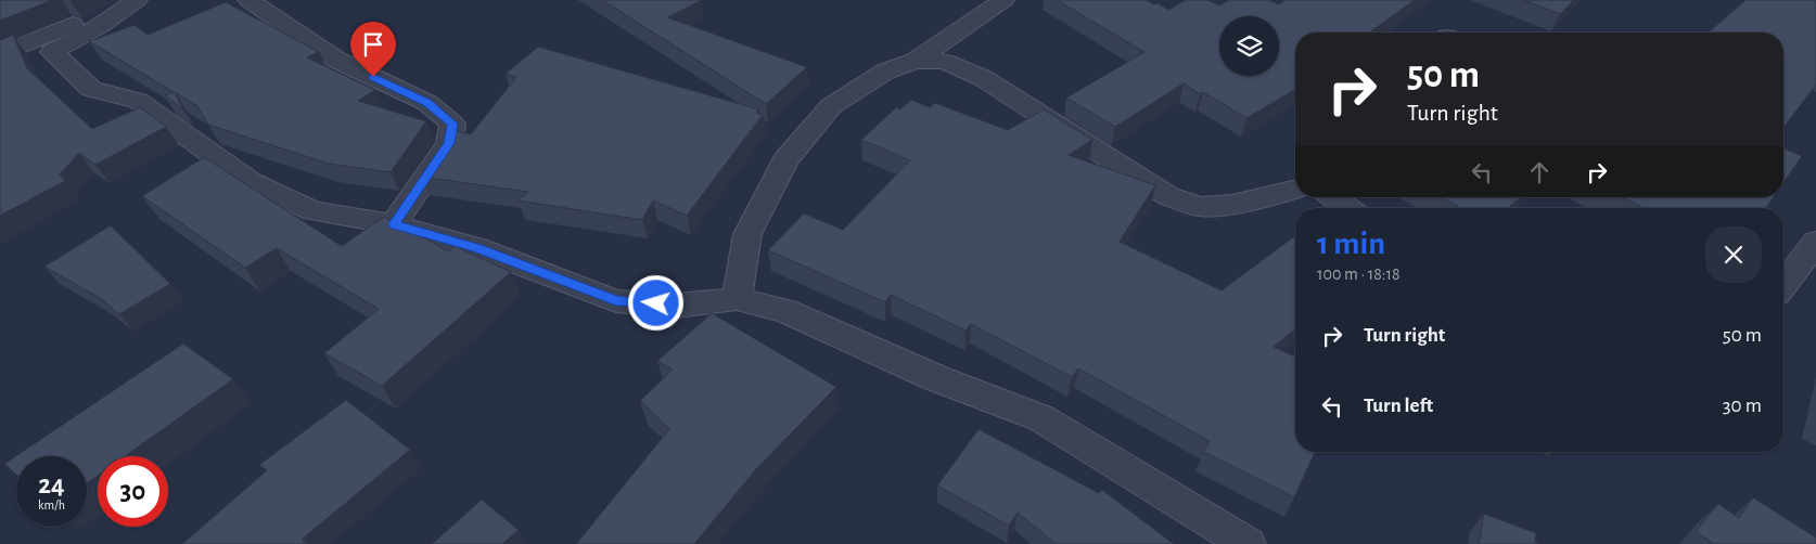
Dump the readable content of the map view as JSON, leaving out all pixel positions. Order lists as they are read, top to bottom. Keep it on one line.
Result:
{"page":{"turn":["50 m","Turn right"],"heading":["1 min","100 m · 18:18"],"list":[{"name":"Turn right","value":"50 m"},{"name":"Turn left","value":"30 m"}],"speed":"24 km/h","limit":"30"}}
